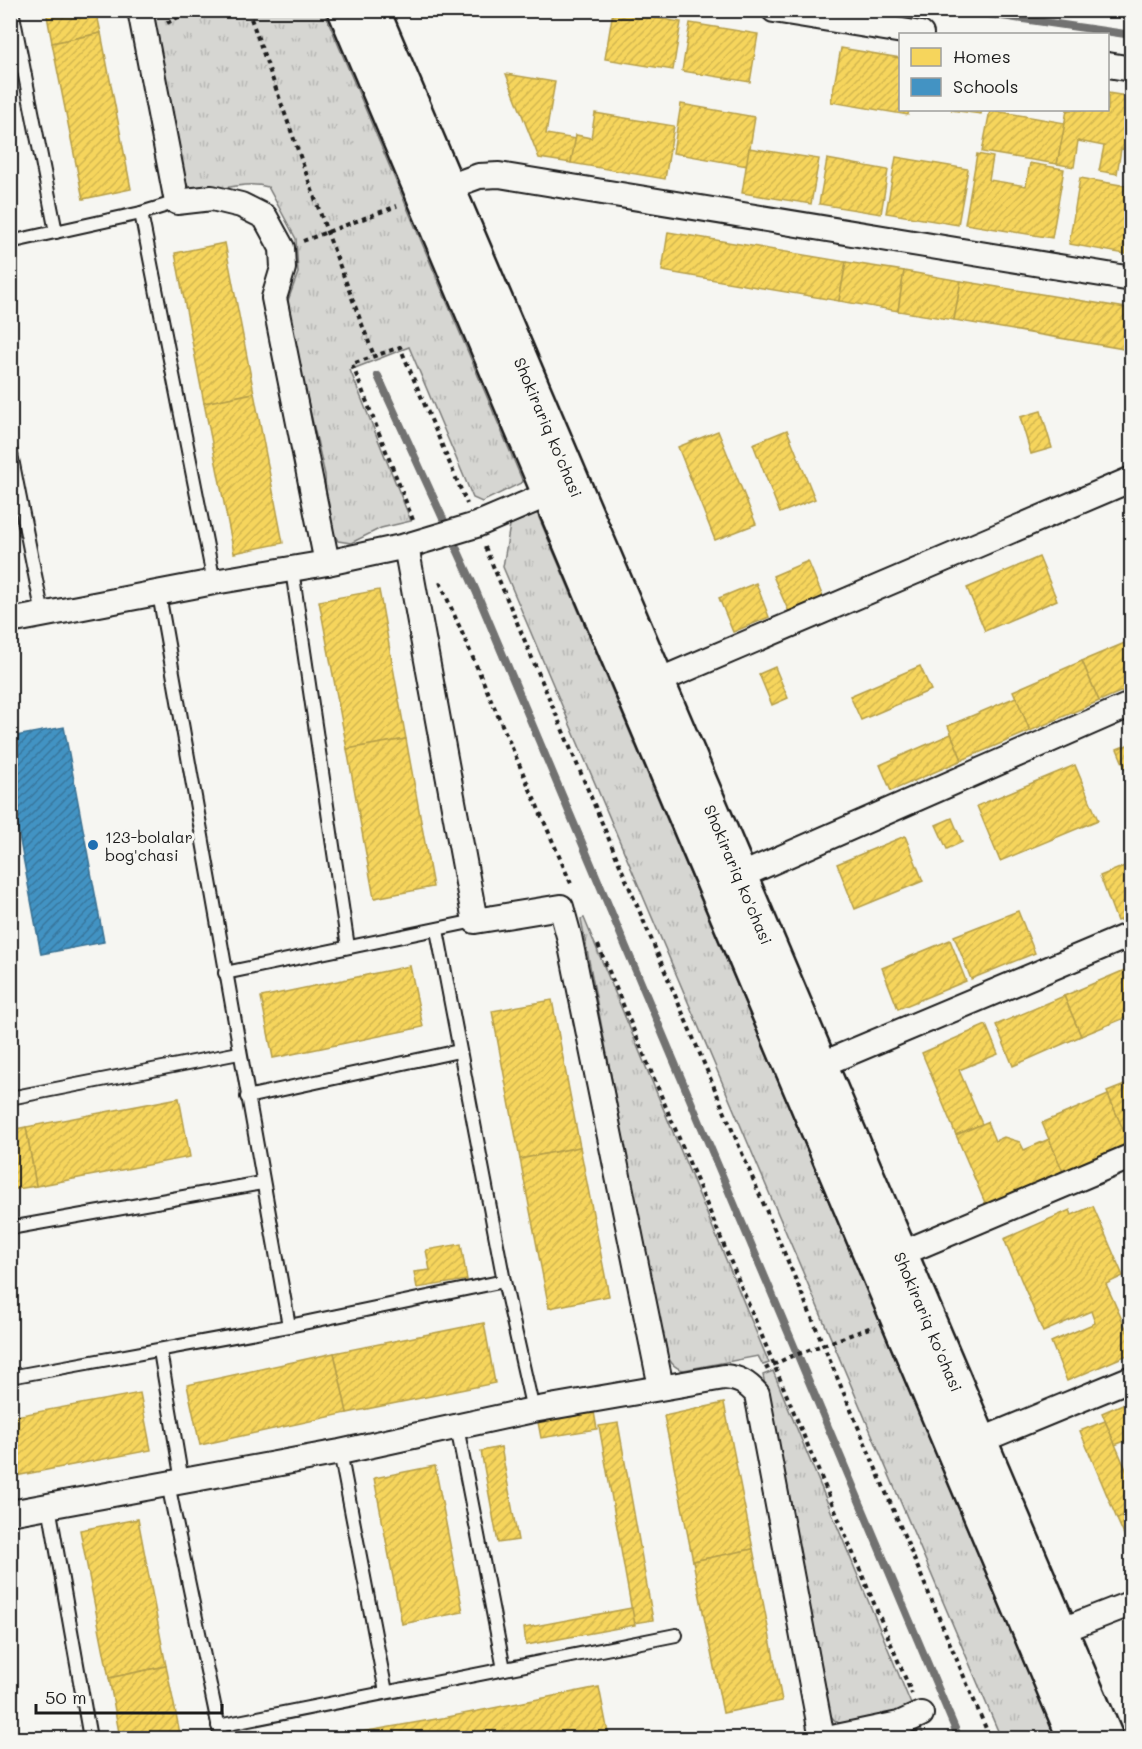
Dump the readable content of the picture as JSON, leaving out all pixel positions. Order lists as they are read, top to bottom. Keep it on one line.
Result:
{"streets":{"main road":["Shokirariq ko'chasi"]},"places":["123-bolalar bog'chasi"],"legend":["Homes","Schools"],"scale_bar":"50 m"}
